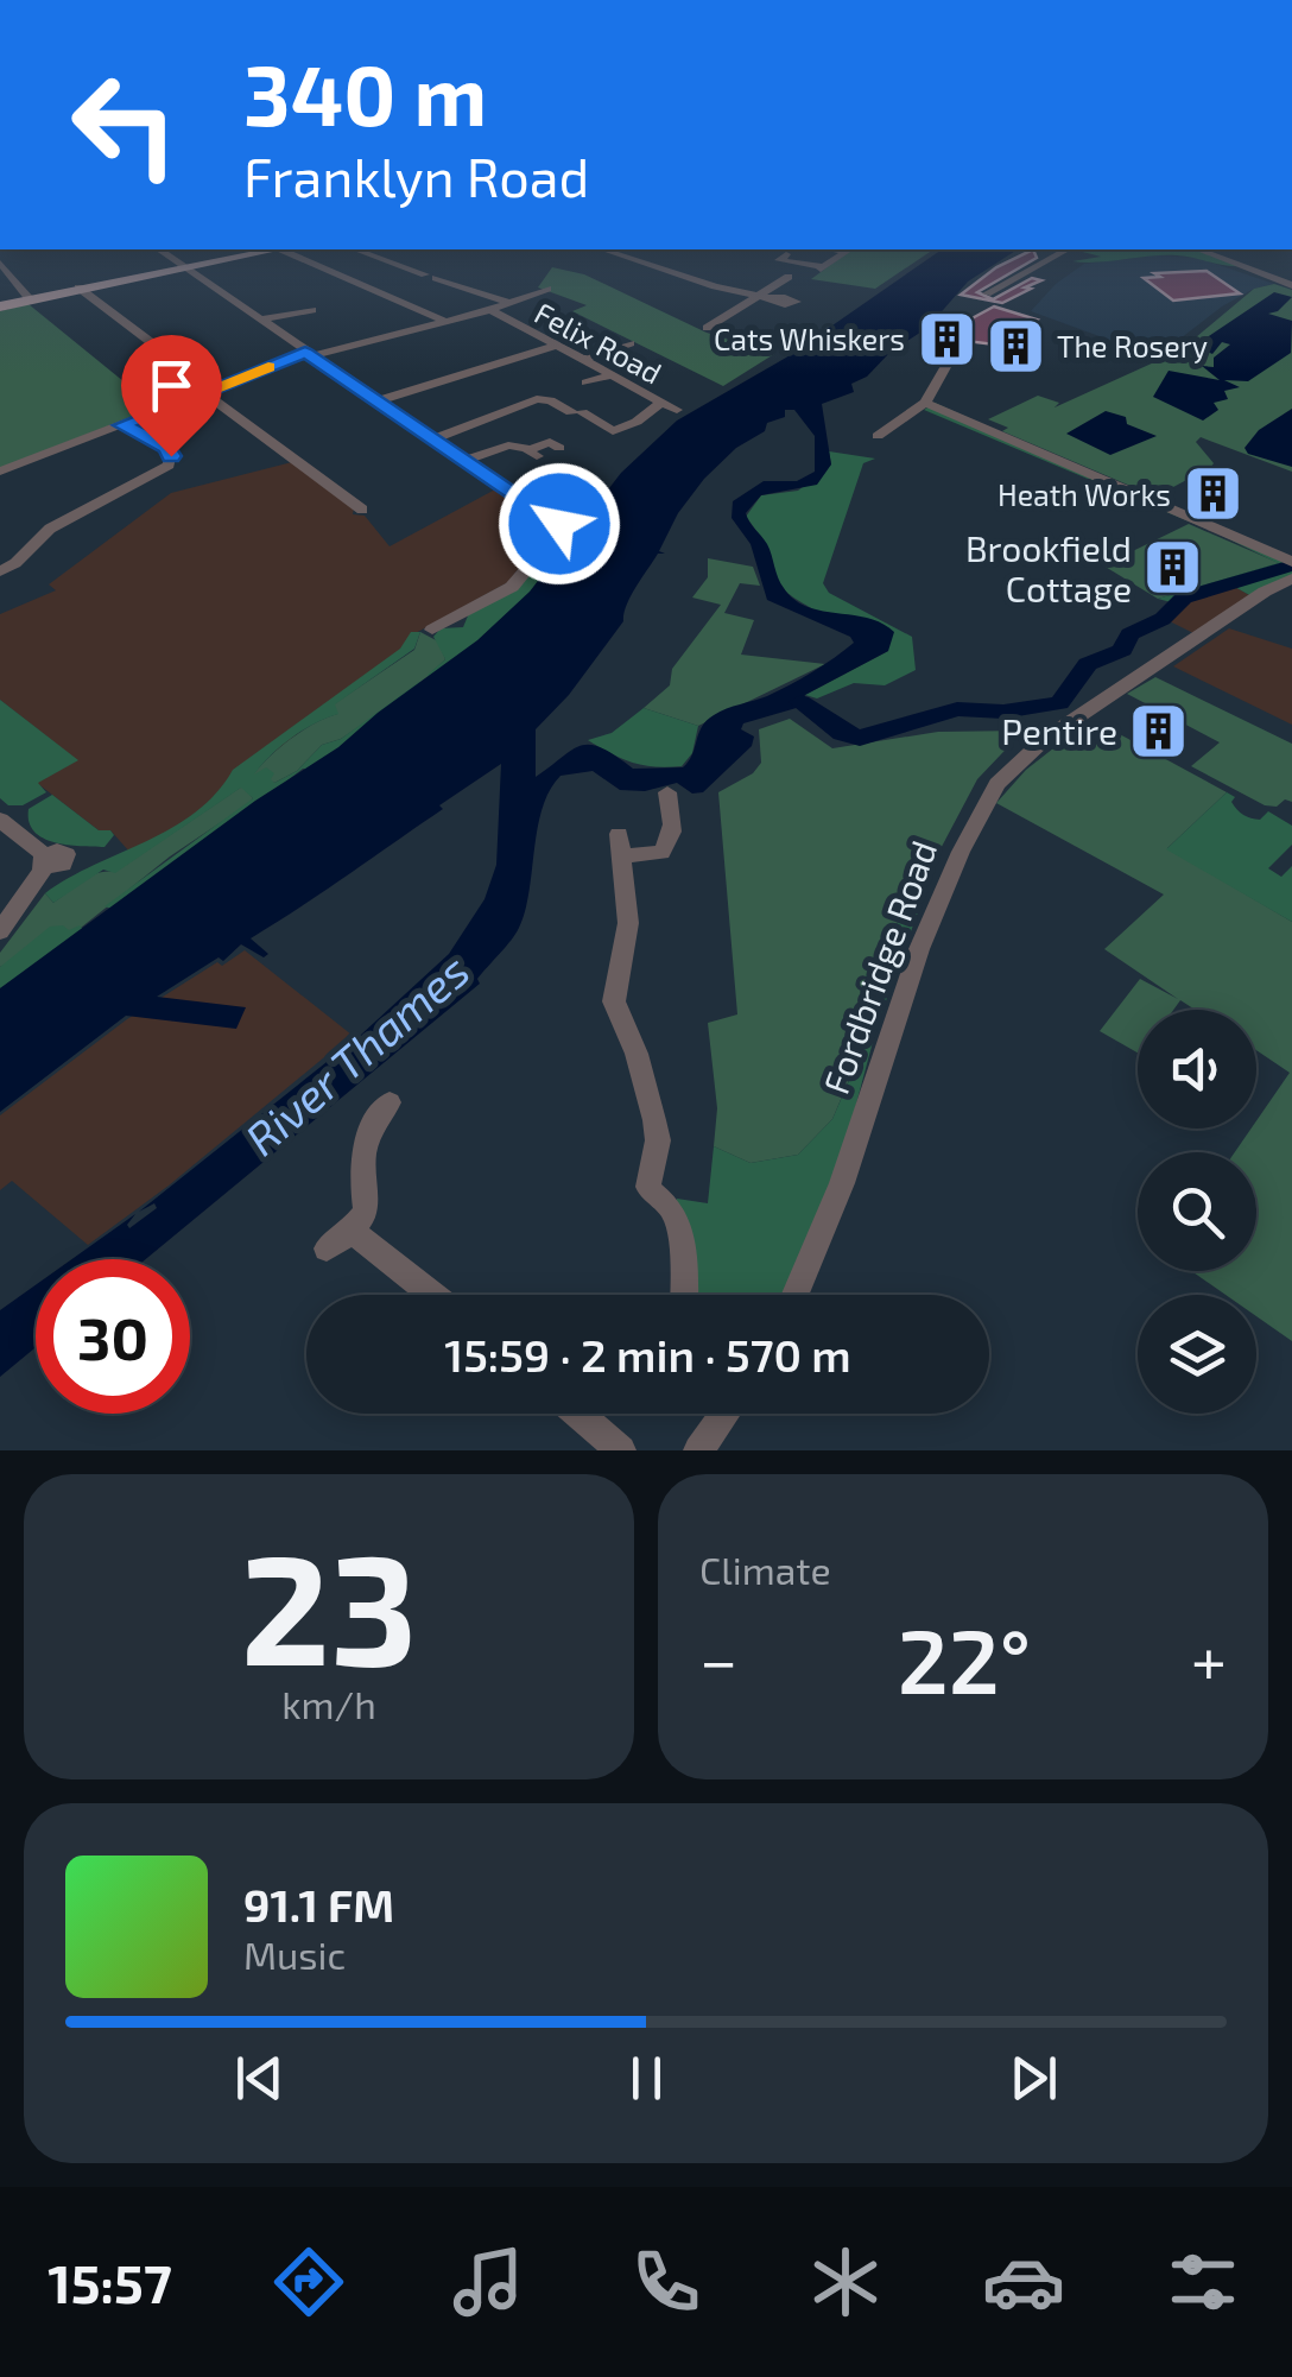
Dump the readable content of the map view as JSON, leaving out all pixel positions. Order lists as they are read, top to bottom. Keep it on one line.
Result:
{"streets":{"street":["Felix Road","Fordbridge Road"]},"water":["River Thames"],"places":{"building":["Cats Whiskers","The Rosery","Heath Works","Brookfield Cottage","Pentire"]},"page":{"turn":["340 m","Franklyn Road"],"limit":"30","trip":"15:59 · 2 min · 570 m","tile":[["23","km/h"],"Climate"],"heat":["−","22°","+"],"song":["91.1 FM","Music"],"tabs":"15:57"}}
